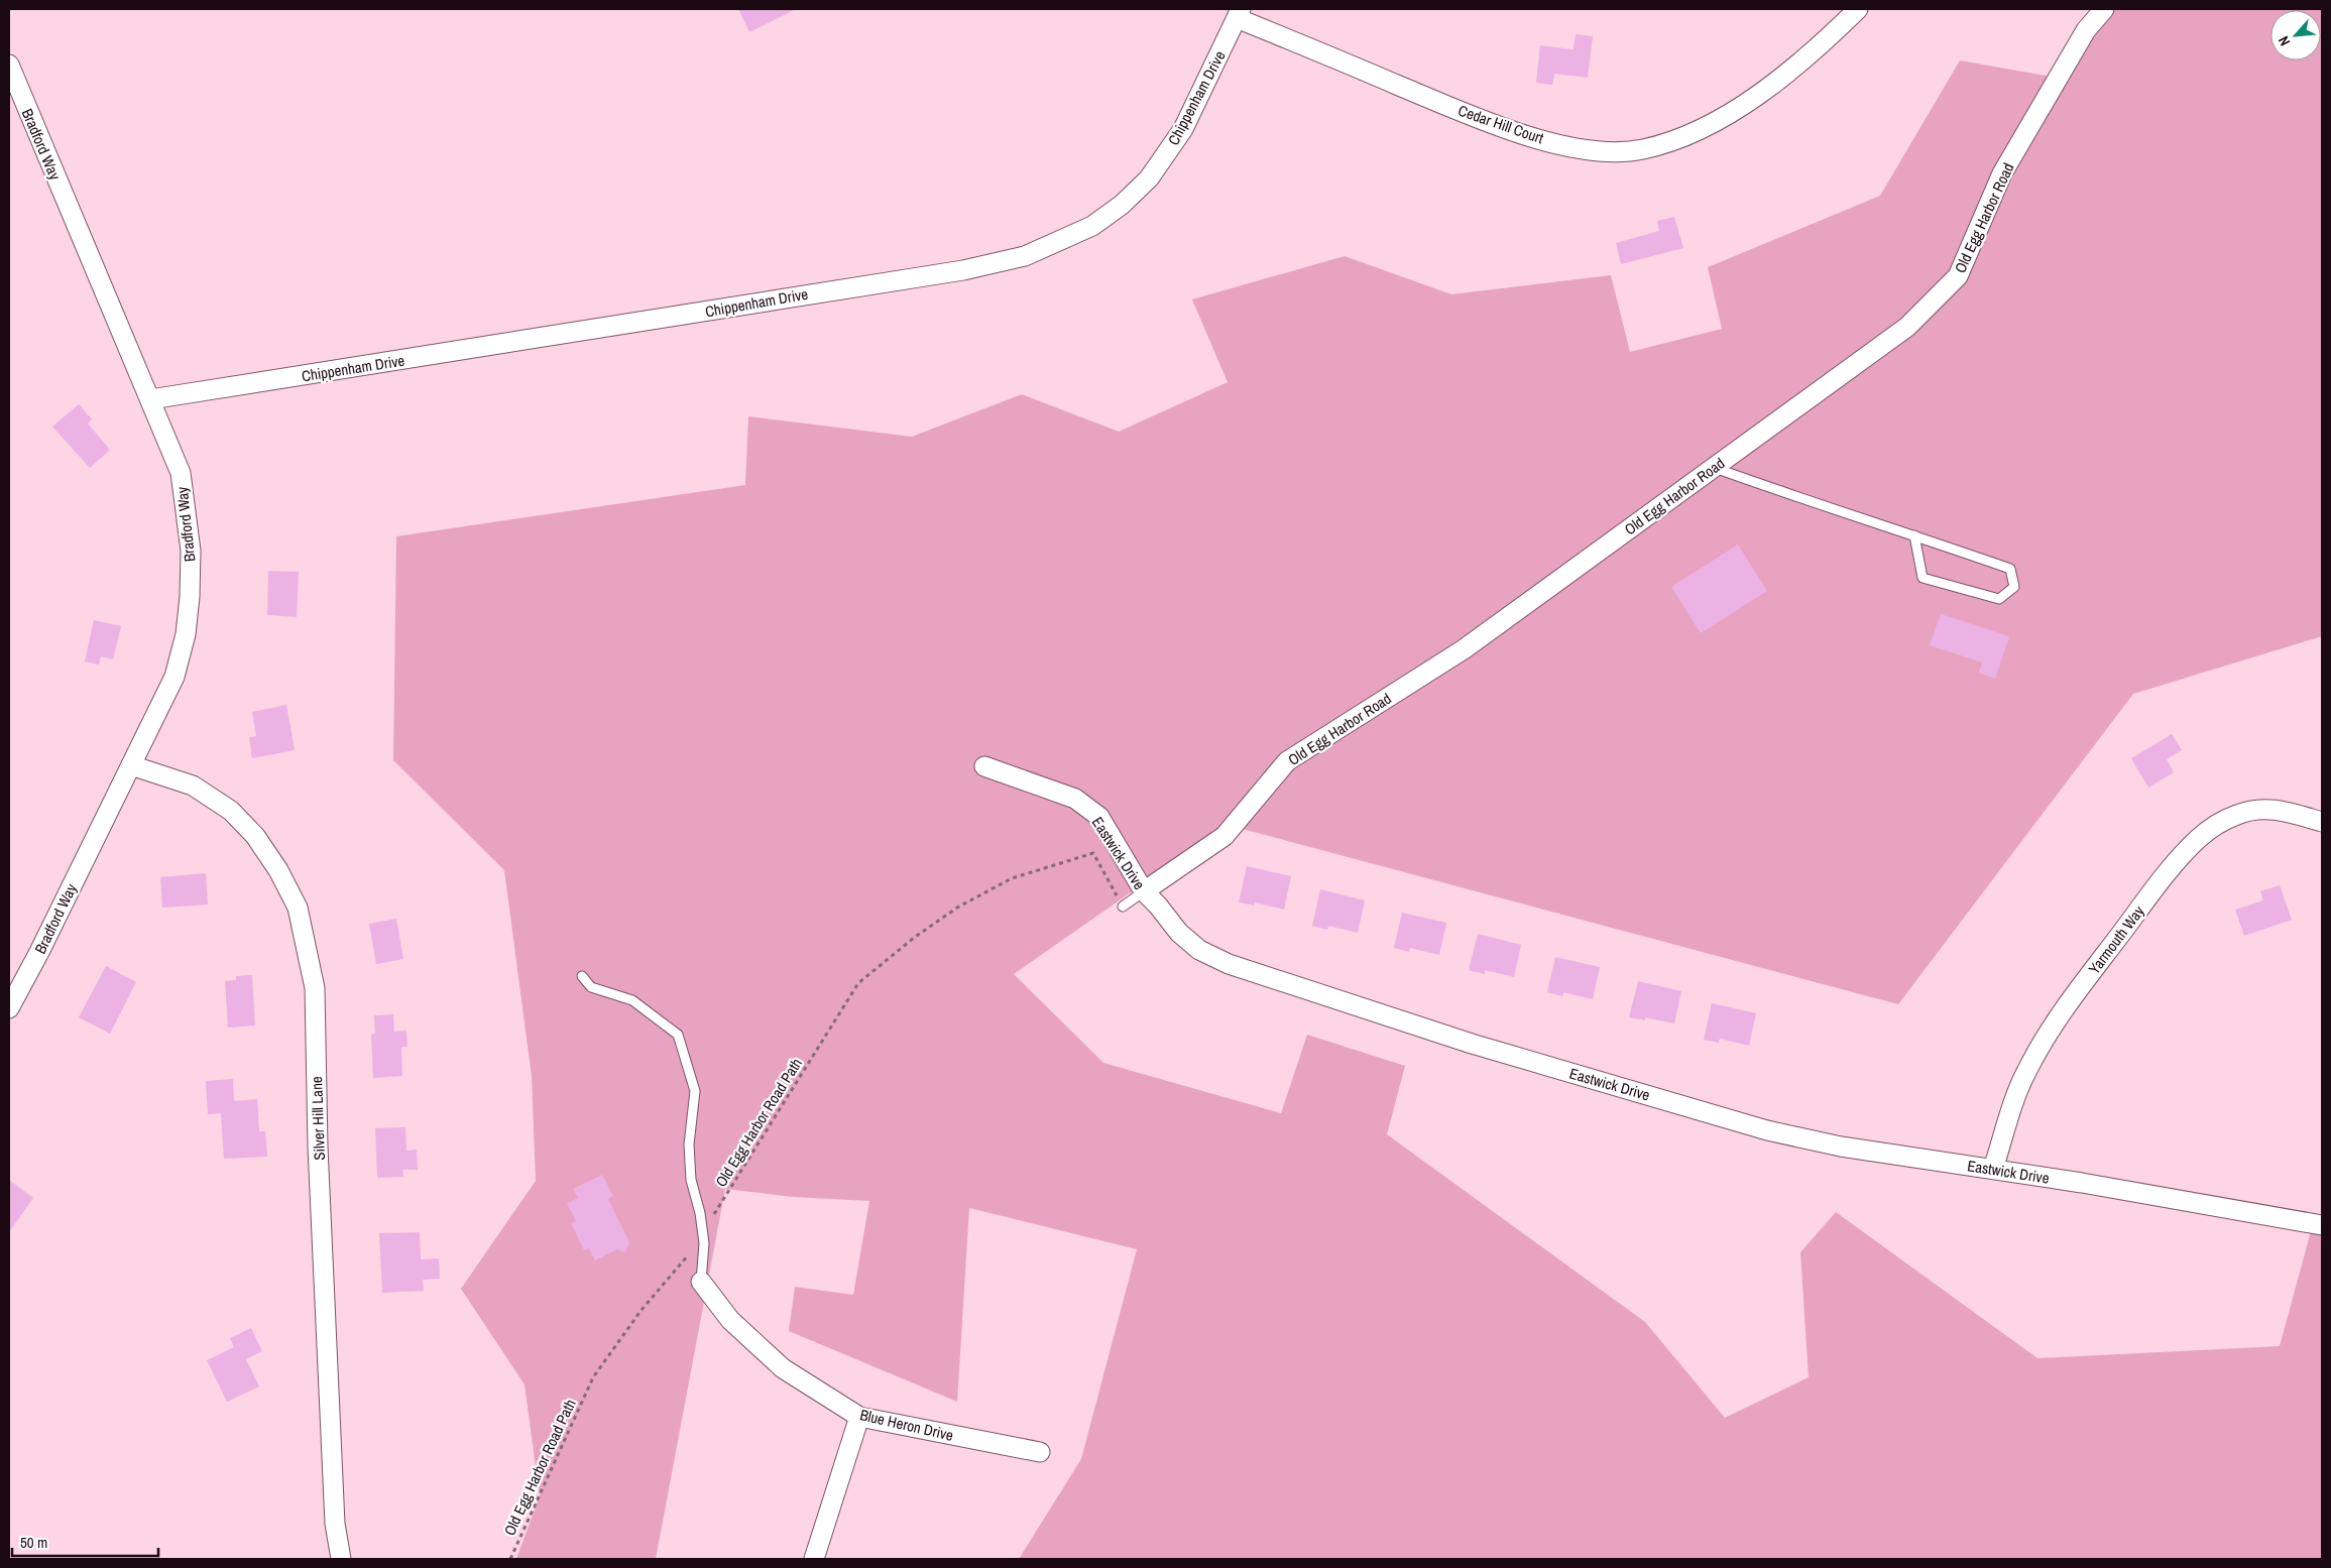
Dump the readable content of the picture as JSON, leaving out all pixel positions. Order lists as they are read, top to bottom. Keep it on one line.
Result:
{"streets":{"street":["Chippenham Drive","Cedar Hill Court","Bradford Way","Old Egg Harbor Road","Eastwick Drive","Yarmouth Way","Silver Hill Lane","Blue Heron Drive"],"path":["Old Egg Harbor Road Path"]},"crossings":[["Chippenham Drive","Cedar Hill Court"],["Chippenham Drive","Bradford Way"],["Bradford Way","Silver Hill Lane"],["Old Egg Harbor Road","Eastwick Drive"],["Eastwick Drive","Yarmouth Way"]],"scale_bar":"50 m","north":"bottom left"}
